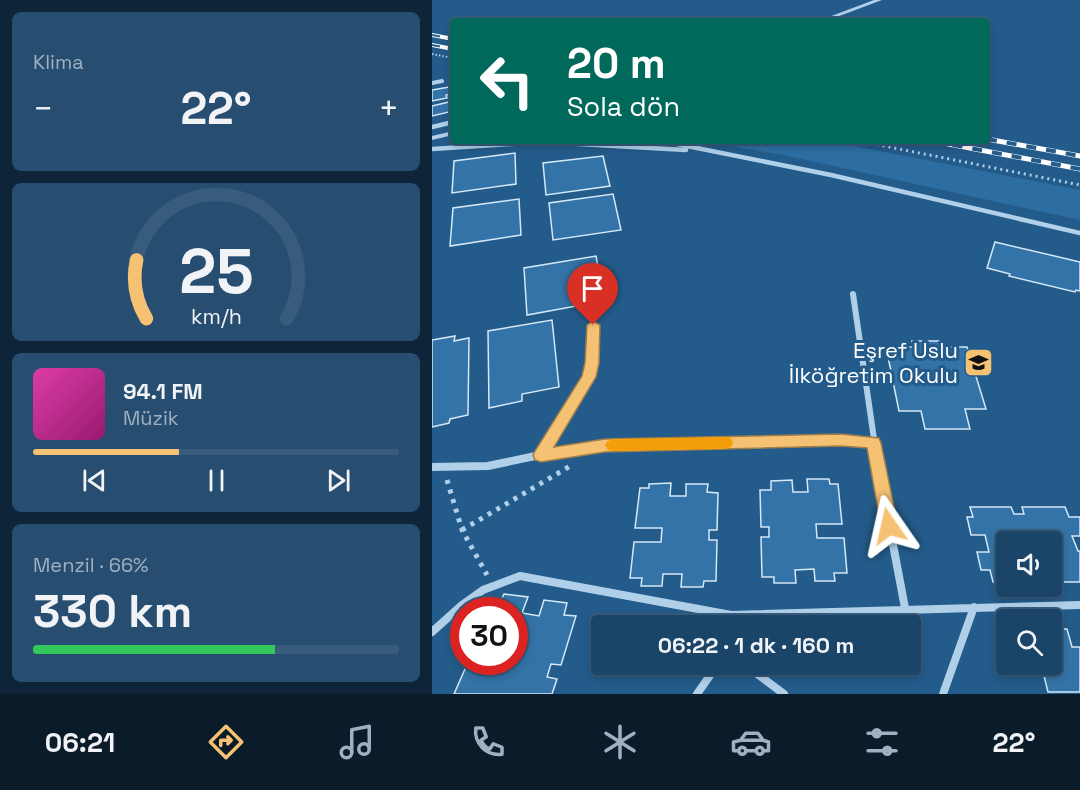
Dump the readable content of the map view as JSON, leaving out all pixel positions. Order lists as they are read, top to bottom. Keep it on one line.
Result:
{"places":{"school or university":["Eşref Uslu İlköğretim Okulu"]},"page":{"tile":["Klima",["Menzil · 66%","330 km"]],"turn":["20 m","Sola dön"],"heat":["−","22°","+"],"song":["94.1 FM","Müzik"],"limit":"30","trip":"06:22 · 1 dk · 160 m","tabs":["06:21","22°"],"gauge":["25","km/h"]}}
